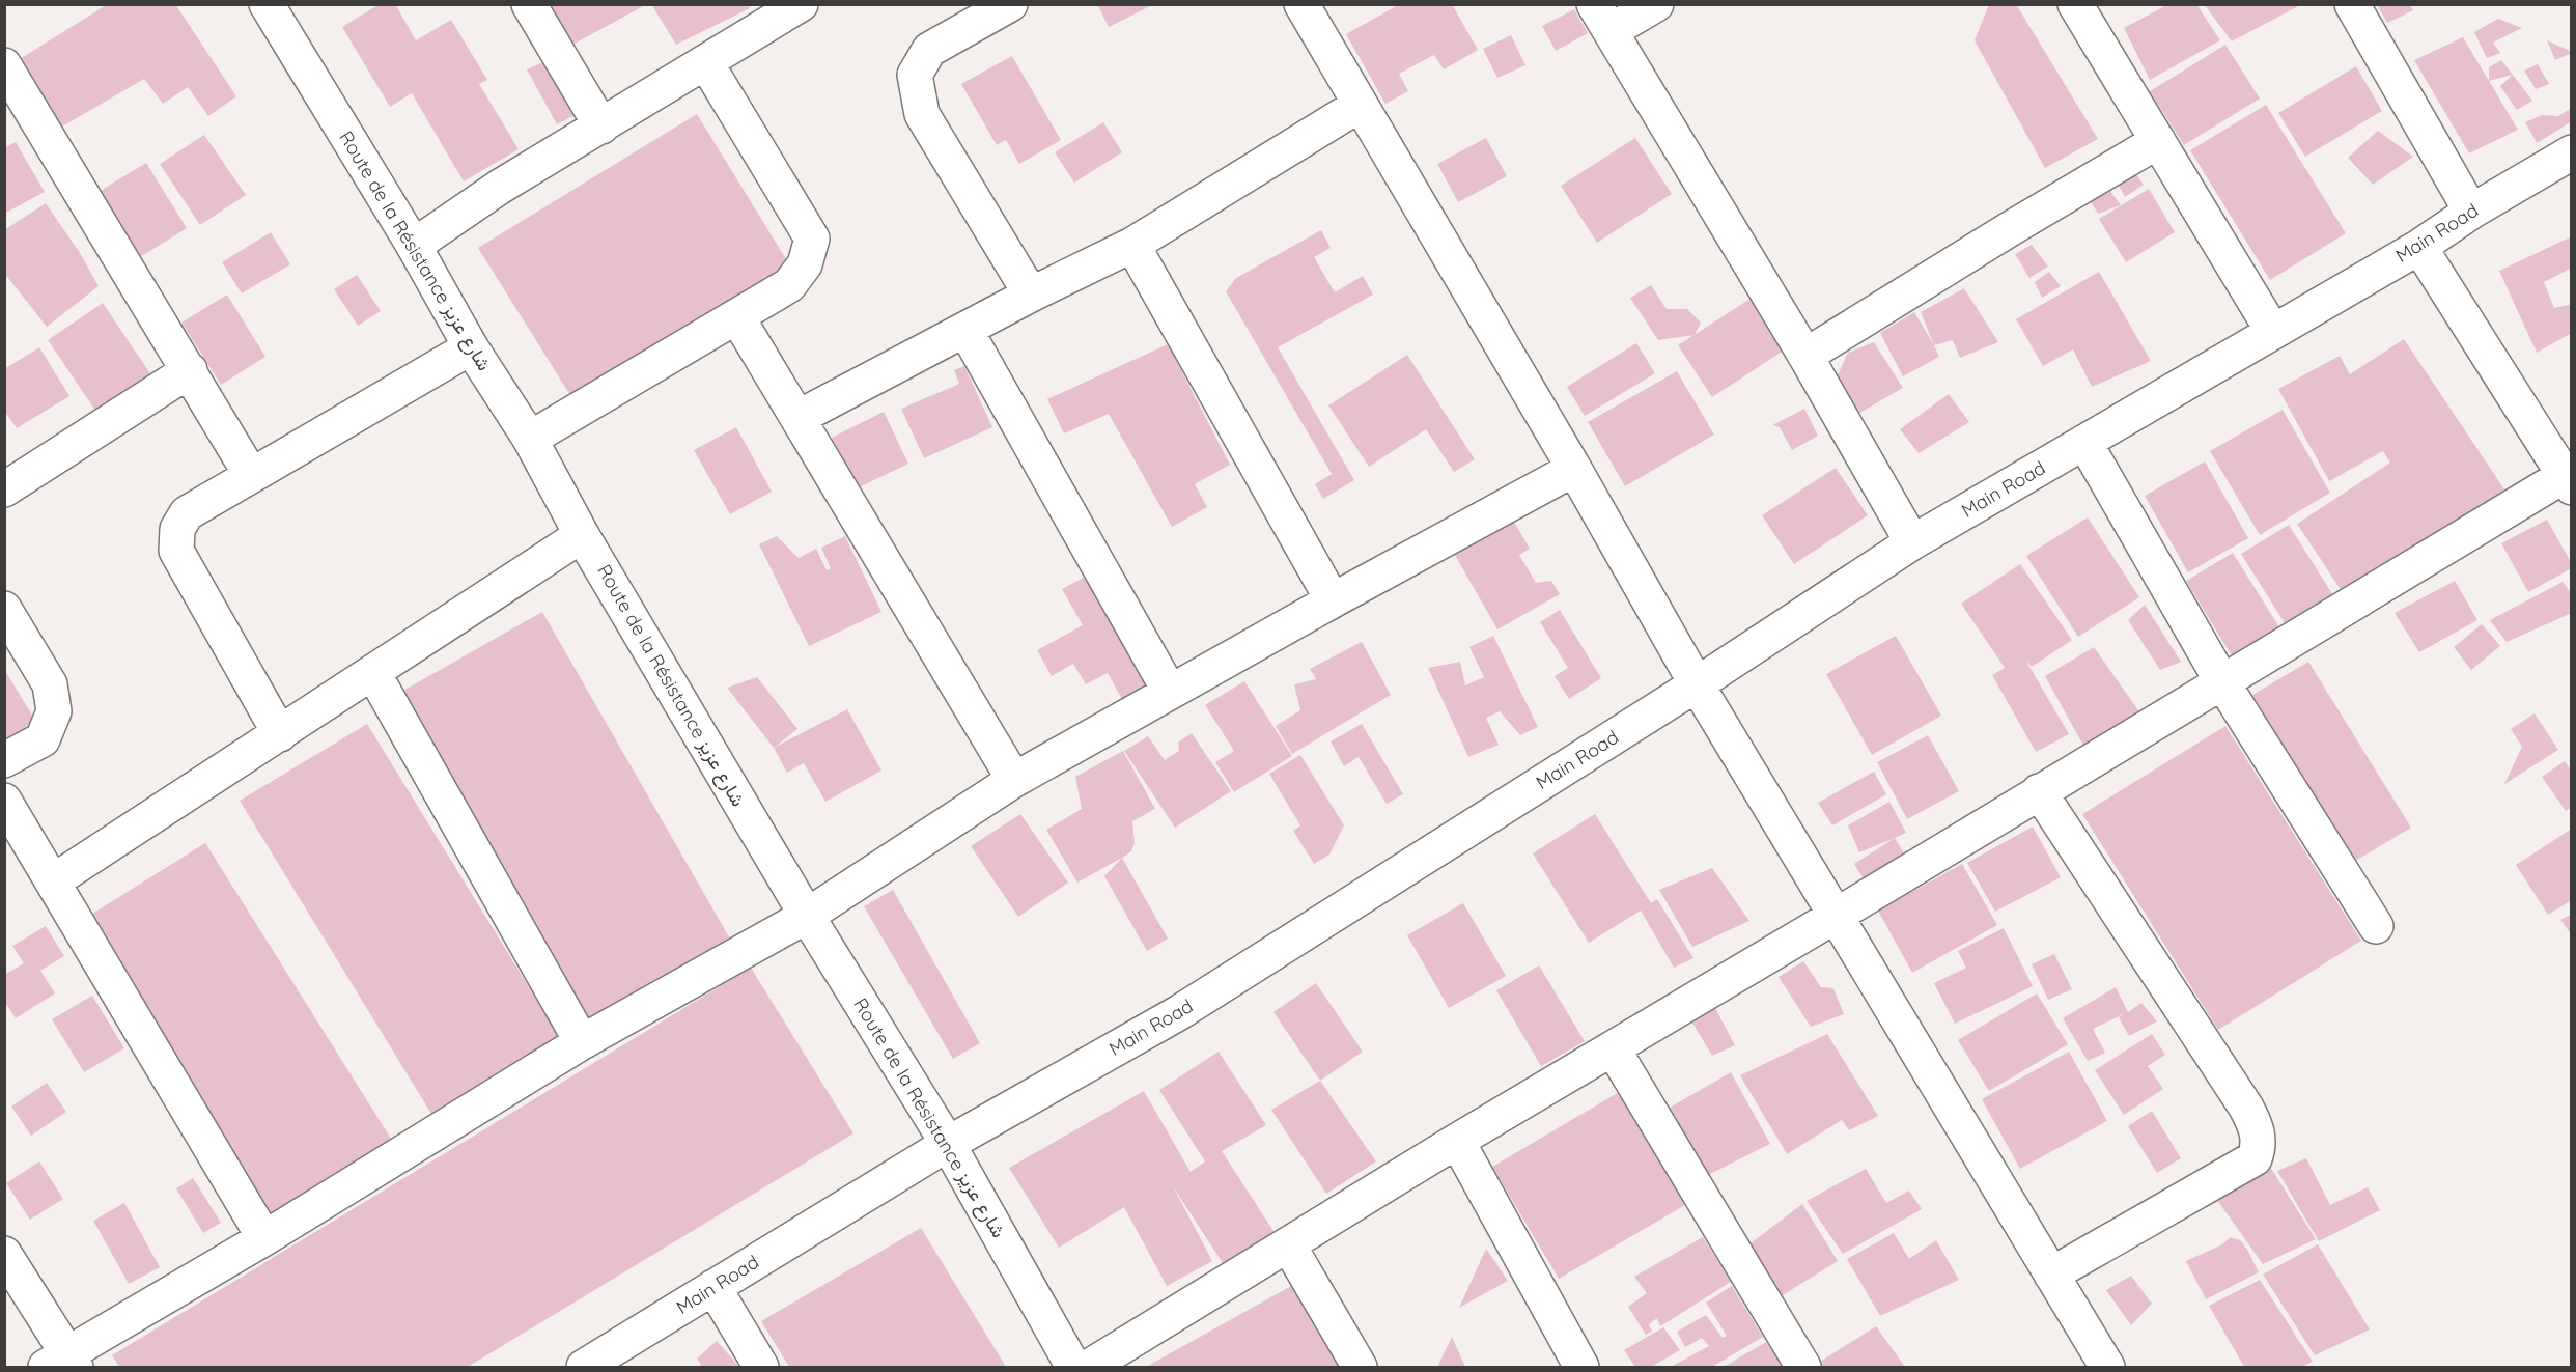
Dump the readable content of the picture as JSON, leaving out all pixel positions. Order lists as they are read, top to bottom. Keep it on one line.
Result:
{"streets":{"street":["Main Road","Route de la Résistance شارع عزيز"]},"crossings":[["Main Road","Route de la Résistance شارع عزيز"]]}
